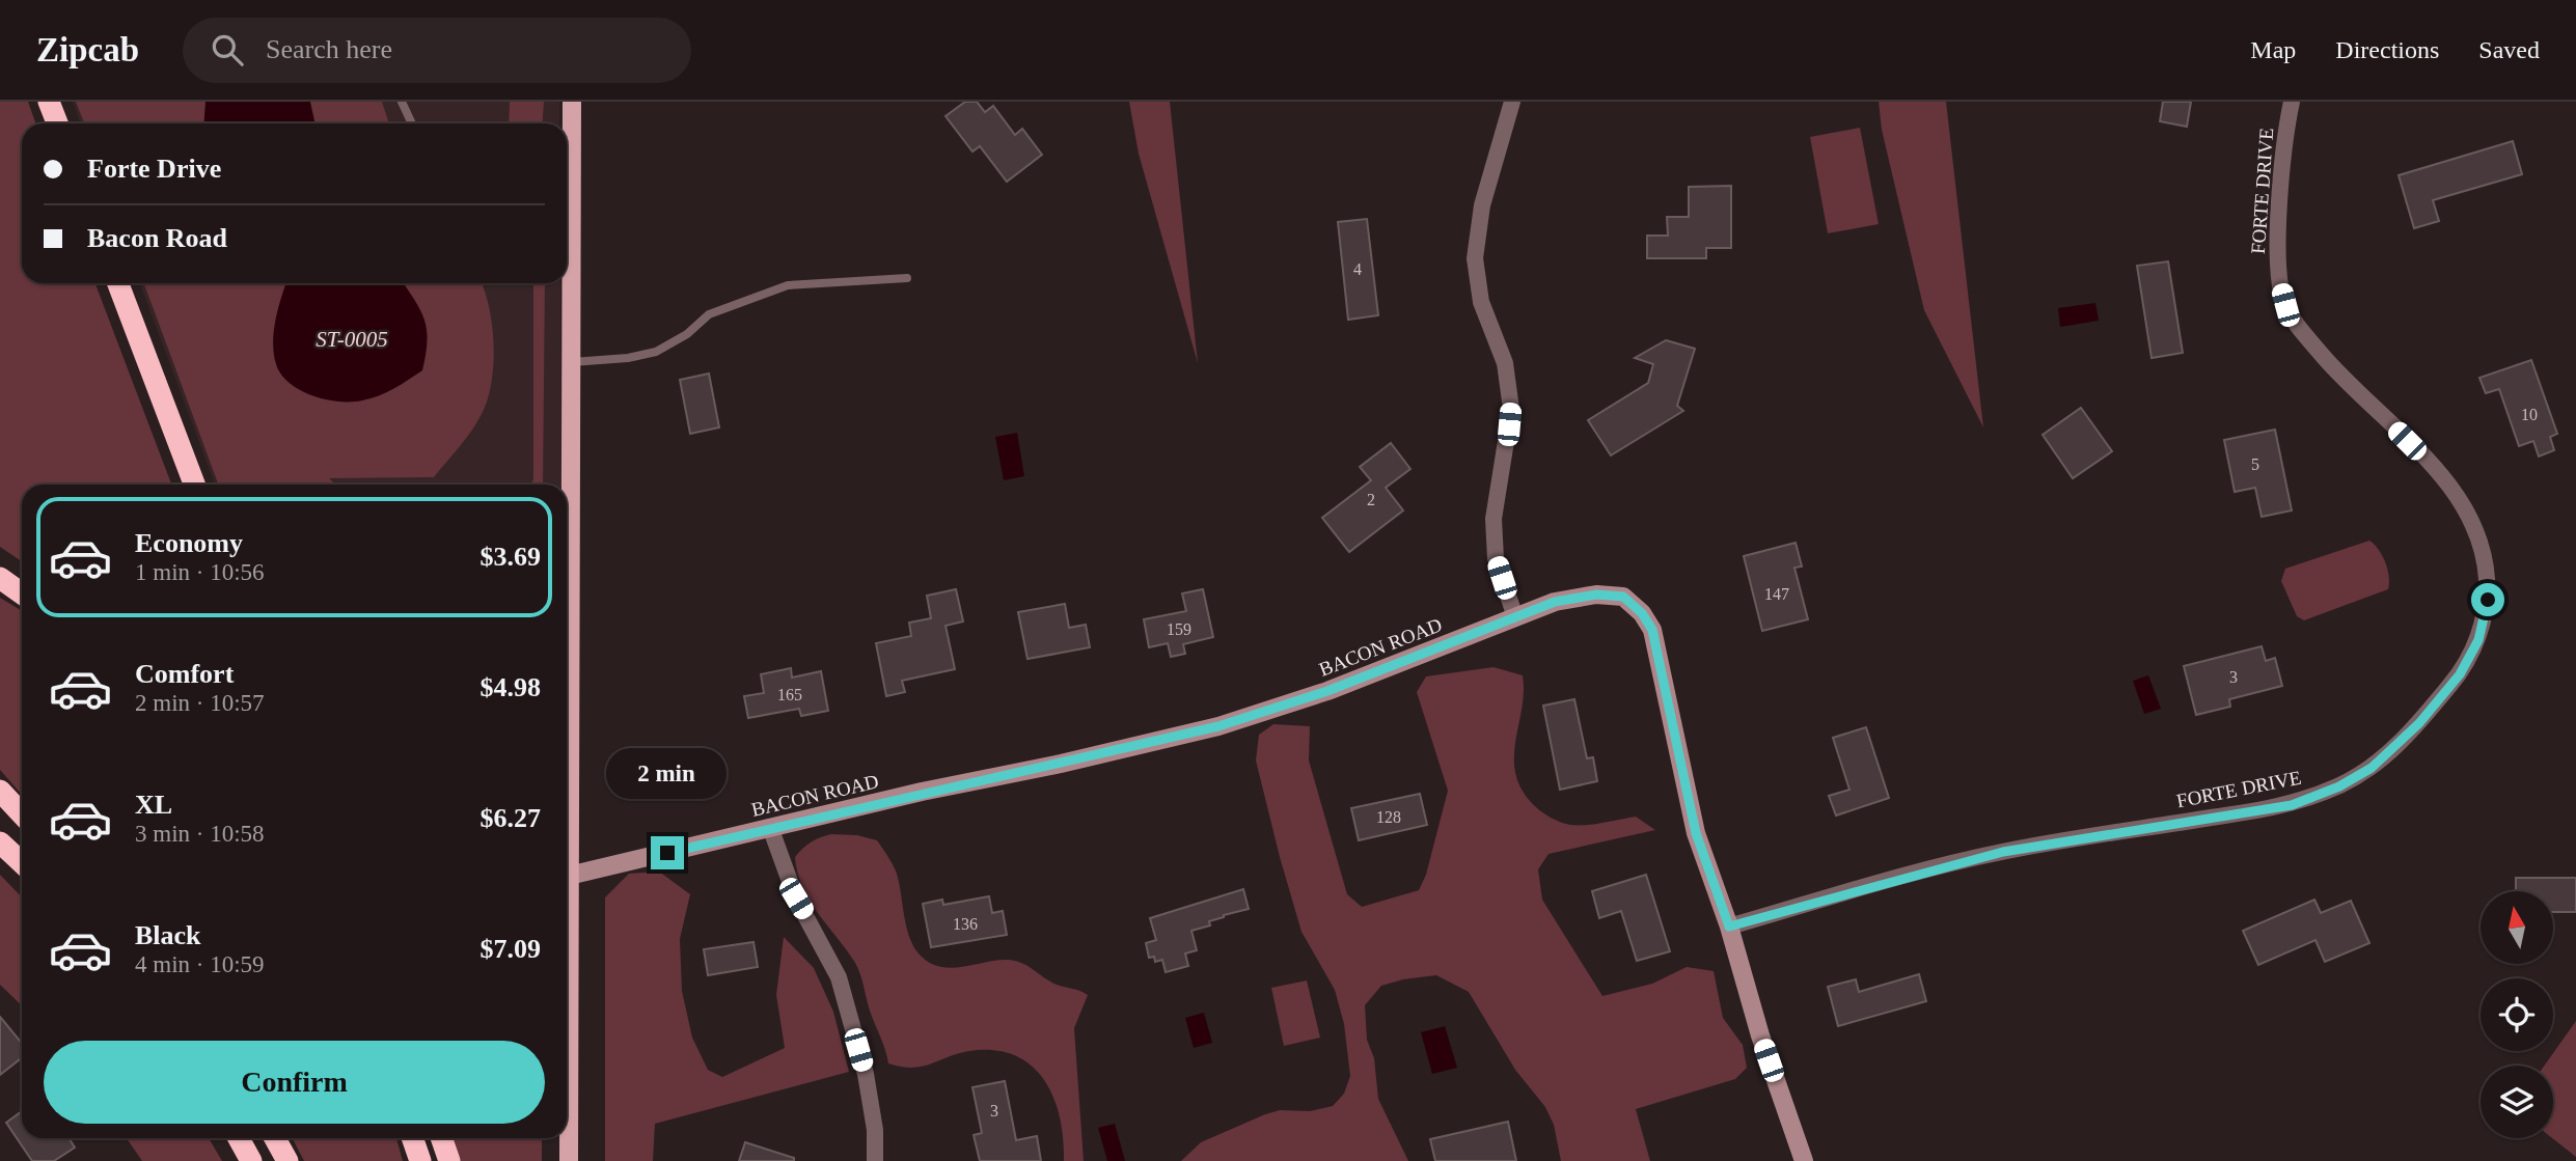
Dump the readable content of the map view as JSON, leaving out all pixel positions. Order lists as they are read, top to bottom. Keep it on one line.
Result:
{"streets":{"street":["FORTE DRIVE","BACON ROAD"]},"crossings":[["FORTE DRIVE","BACON ROAD"]],"water":["ST-0005"],"house_numbers":["4","10","5","2","147","159","3","165","128","136","3"],"north":"top","page":{"header":"Zipcab","search":"Search here","nav":["Map","Directions","Saved"],"banner":["Forte Drive","Bacon Road"],"list":[{"name":"Economy","note":"1 min · 10:56","value":"$3.69"},{"name":"Comfort","note":"2 min · 10:57","value":"$4.98"},{"name":"XL","note":"3 min · 10:58","value":"$6.27"},{"name":"Black","note":"4 min · 10:59","value":"$7.09"}],"bubble":"2 min","buttons":"Confirm"}}
